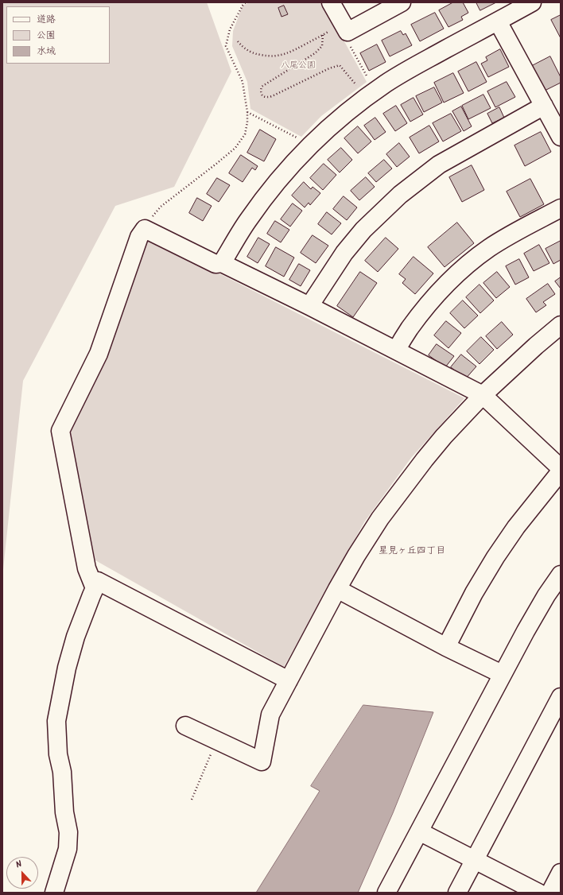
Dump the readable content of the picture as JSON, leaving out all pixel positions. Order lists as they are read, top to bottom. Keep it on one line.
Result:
{"districts":["星見ヶ丘四丁目"],"parks":["八尾公園"],"legend":["道路","公園","水域"],"north":"top"}
